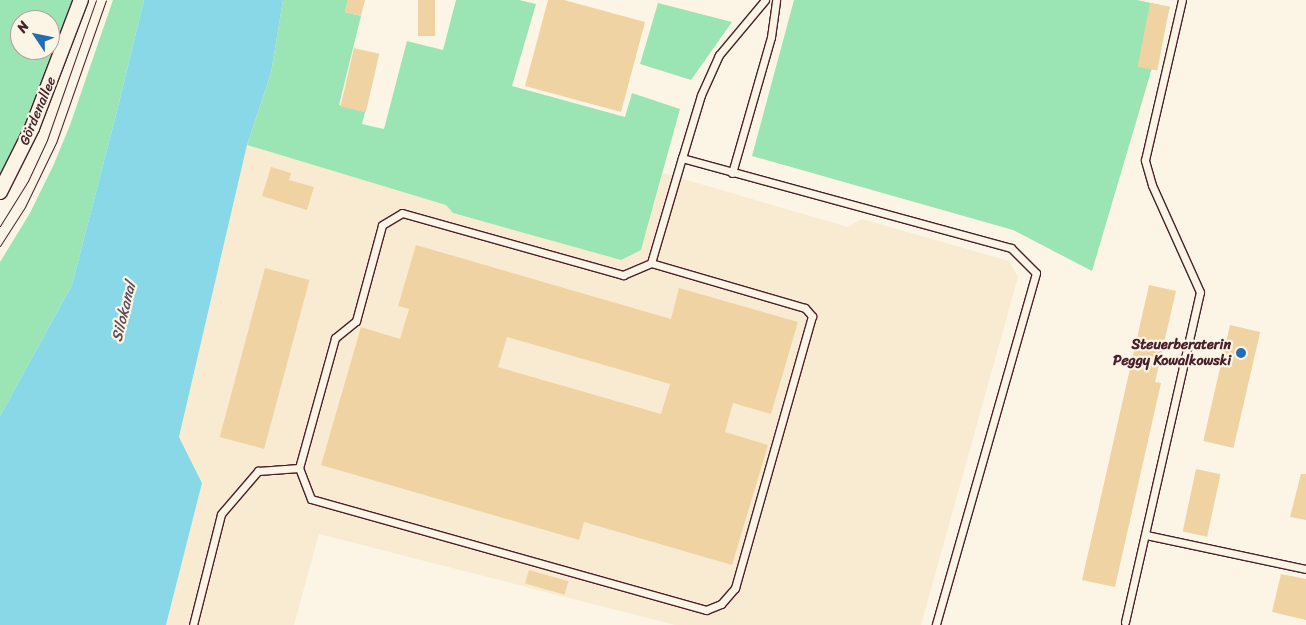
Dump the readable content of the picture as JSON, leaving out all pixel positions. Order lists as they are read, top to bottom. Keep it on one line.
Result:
{"streets":{"street":["Gördenallee"]},"water":["Silokanal"],"places":["Steuerberaterin Peggy Kowalkowski"],"north":"top left"}
